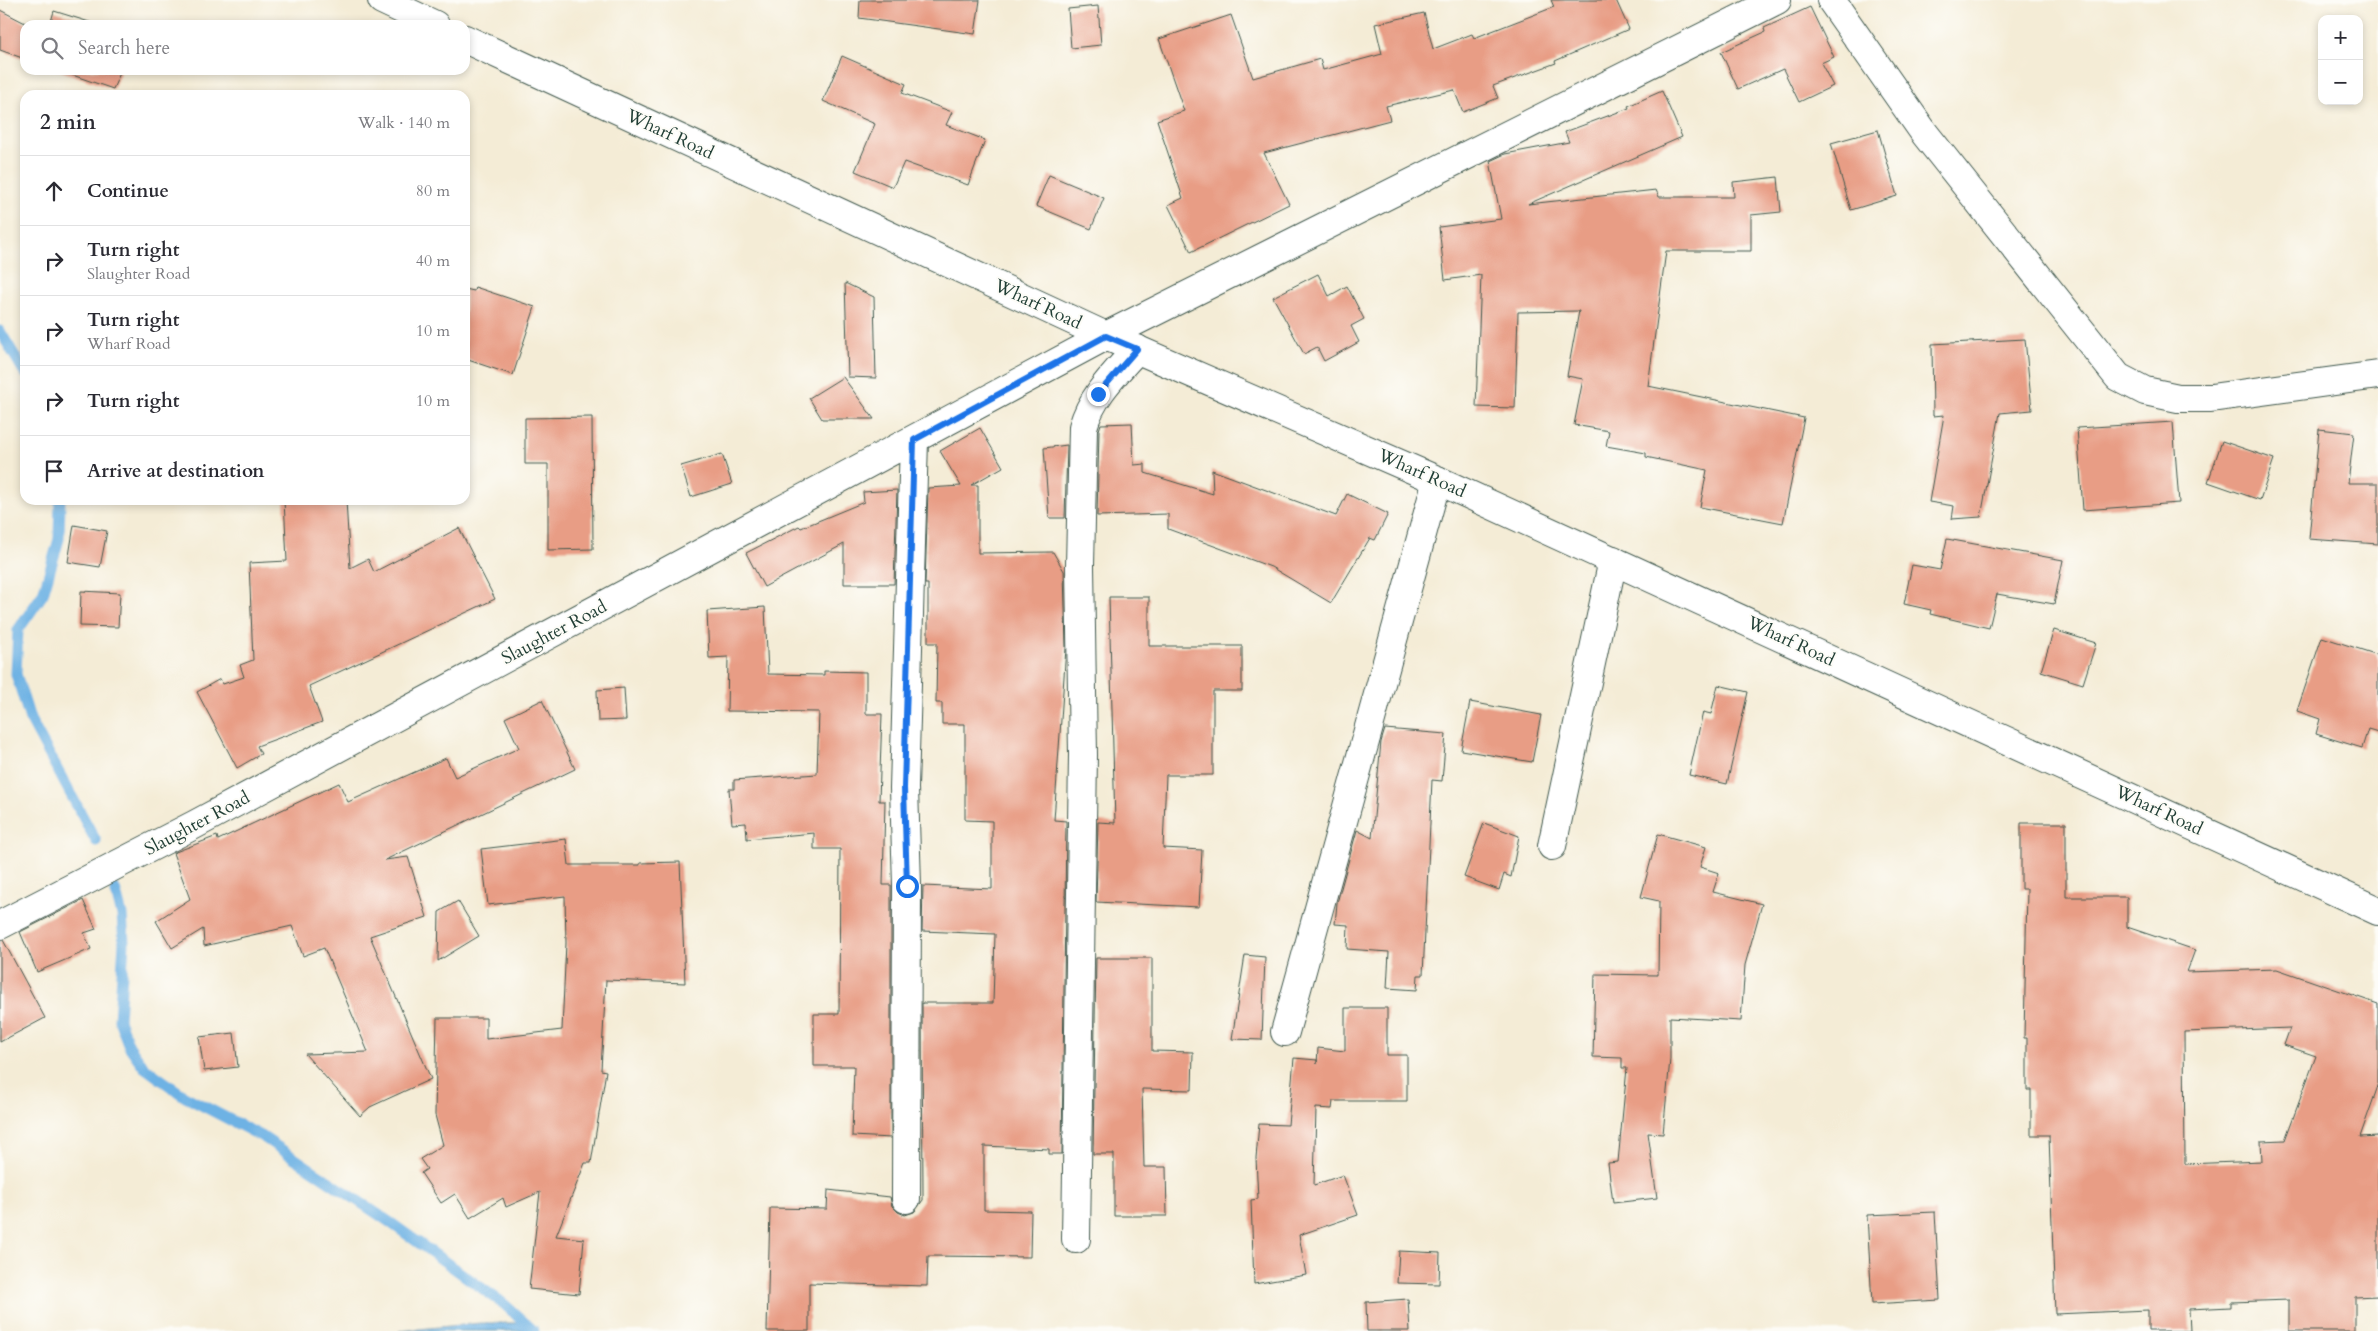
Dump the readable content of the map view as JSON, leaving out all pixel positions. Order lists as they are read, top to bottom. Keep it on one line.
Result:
{"streets":{"street":["Wharf Road","Slaughter Road"]},"crossings":[["Wharf Road","Slaughter Road"]],"page":{"map_buttons":["+","−"],"search":"Search here","heading":["2 min","Walk · 140 m"],"list":[["Continue","80 m"],["Turn right","Slaughter Road","40 m"],["Turn right","Wharf Road","10 m"],["Turn right","10 m"],"Arrive at destination"]}}
